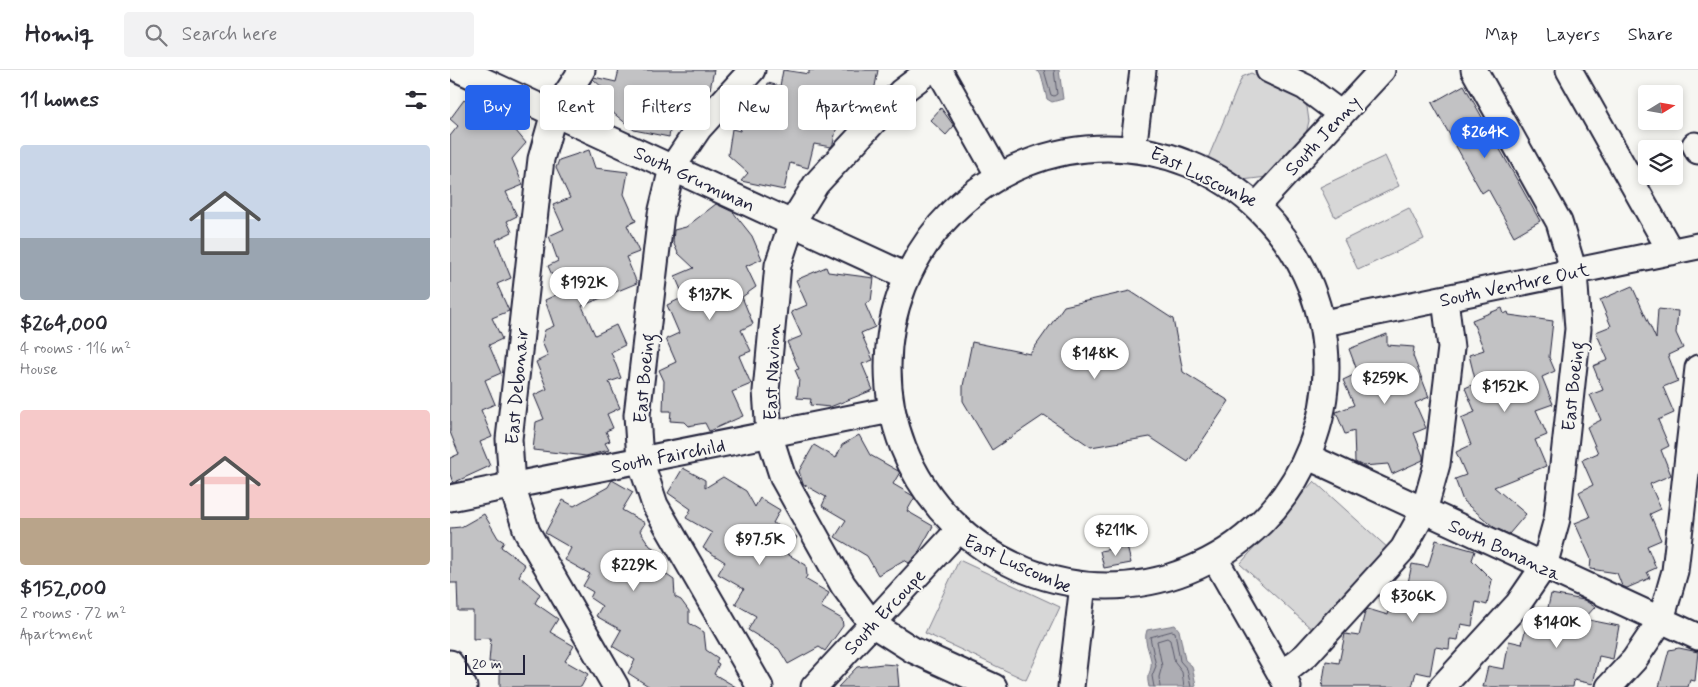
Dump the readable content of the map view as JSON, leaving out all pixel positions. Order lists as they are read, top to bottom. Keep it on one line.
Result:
{"streets":{"lane":["South Jenny","East Luscombe","South Grumman","South Venture Out","East Navion","East Boeing","East Debonair","South Fairchild","South Bonanza","South Ercoupe"]},"crossings":[["South Jenny","East Luscombe"],["East Luscombe","South Venture Out"],["East Luscombe","South Fairchild"],["East Luscombe","South Ercoupe"],["South Grumman","East Navion"],["South Grumman","East Boeing"],["South Venture Out","East Boeing"],["East Navion","South Fairchild"],["East Navion","South Ercoupe"],["East Boeing","South Fairchild"],["East Boeing","South Bonanza"],["East Debonair","South Fairchild"]],"scale_bar":"20 m","north":"right","page":{"header":"Homiq","search":"Search here","nav":["Map","Layers","Share"],"heading":"11 homes","chip":["Buy","Rent","Filters","New","Apartment"],"price":["$264K","$192K","$137K","$148K","$259K","$152K","$211K","$97.5K","$229K","$306K","$140K"],"list":[{"name":"$264,000","note":"4 rooms · 116 m² · House"},{"name":"$152,000","note":"2 rooms · 72 m² · Apartment"}],"scale":"20 m"}}
